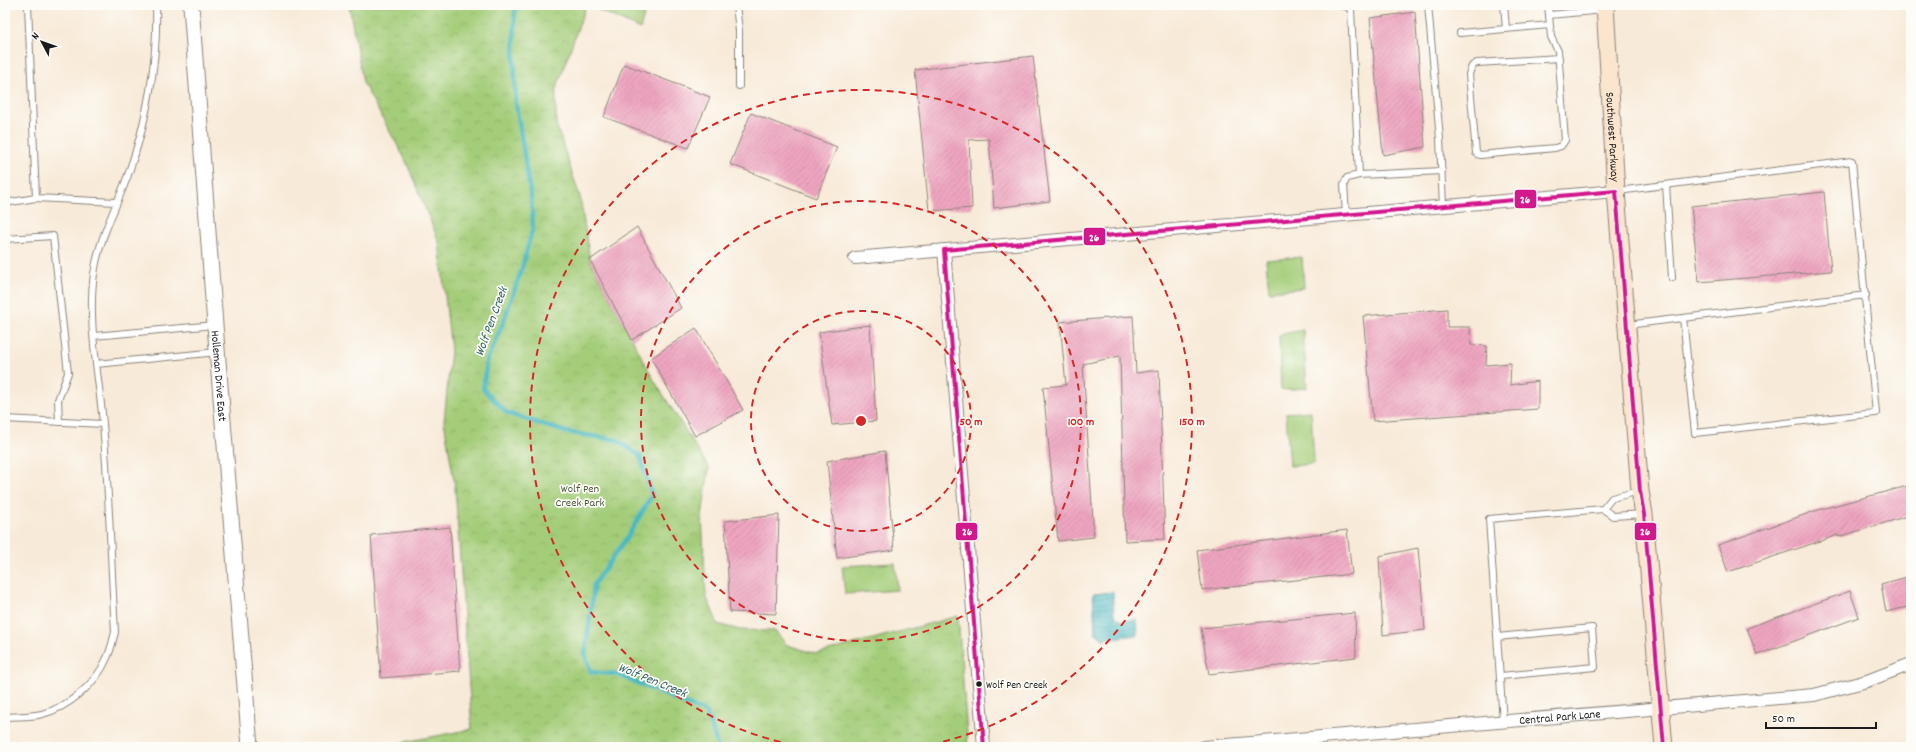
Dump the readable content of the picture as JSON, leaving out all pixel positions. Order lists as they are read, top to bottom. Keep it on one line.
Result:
{"streets":{"main road":["Southwest Parkway"],"street":["Holleman Drive East","Central Park Lane"]},"crossings":[["Southwest Parkway","Central Park Lane"]],"water":["Wolf Pen Creek"],"parks":["Wolf Pen Creek Park"],"places":["Wolf Pen Creek"],"lines":["transit line 26"],"scale_bar":"50 m","north":"top left","rings":["50 m","100 m","150 m"]}
